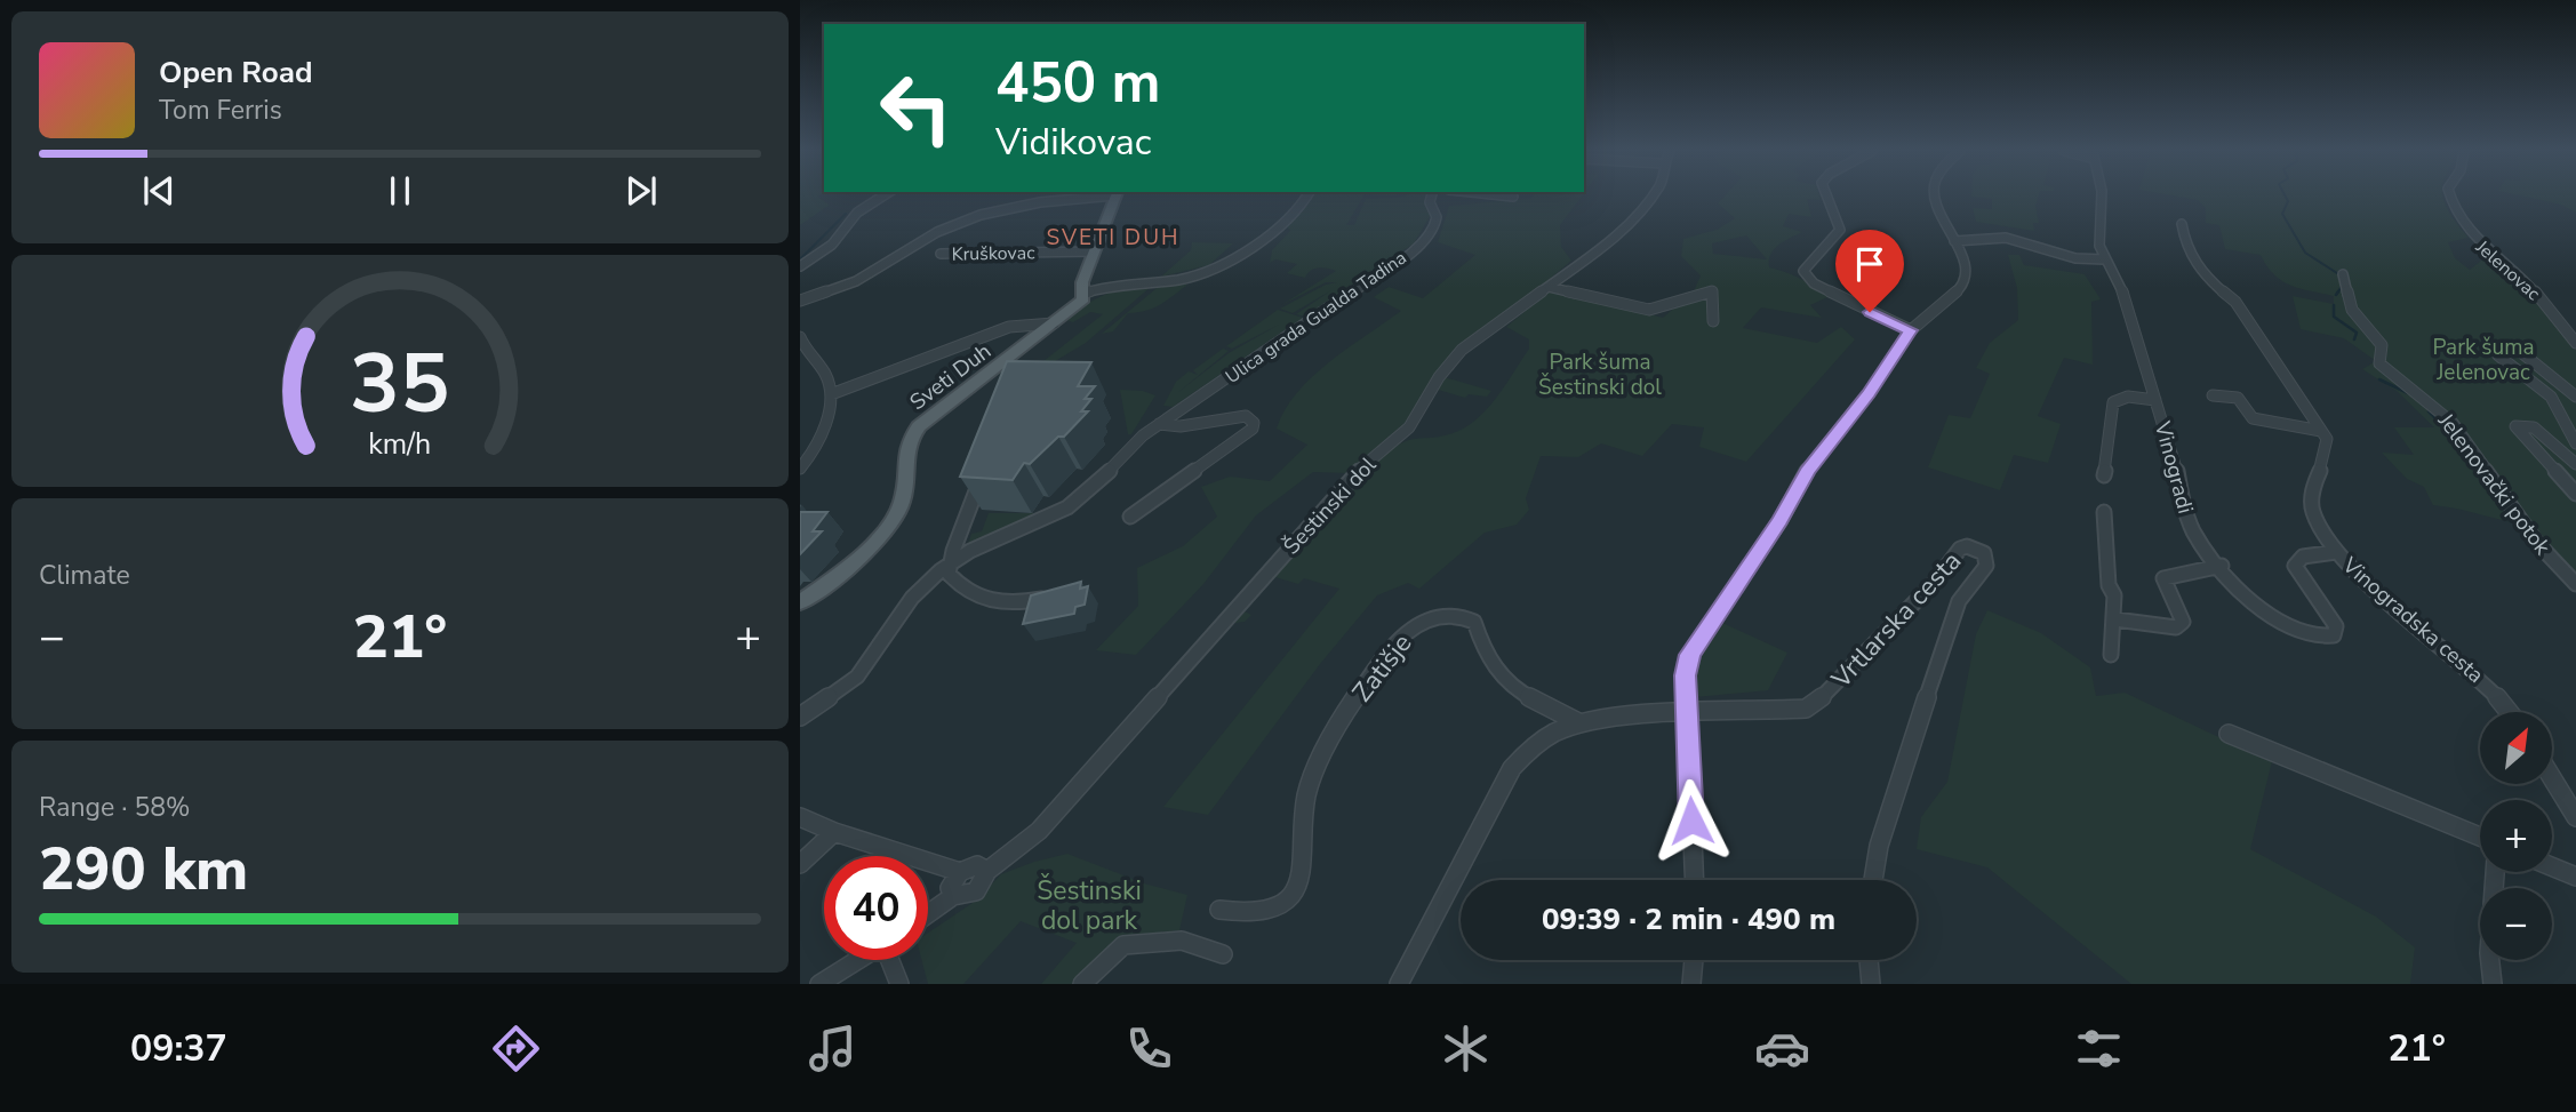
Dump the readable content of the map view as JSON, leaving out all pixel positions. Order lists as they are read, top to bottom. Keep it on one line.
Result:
{"streets":{"main road":["Sveti Duh"],"street":["Kruškovac","Jelenovac","Ulica grada Gualda Tadina","Vinogradi","Jelenovački potok","Šestinski dol","Vrtlarska cesta","Vinogradska cesta","Zatišje"]},"crossings":[["Vinogradi","Vinogradska cesta"]],"districts":["SVETI DUH"],"parks":["Park šuma Jelenovac","Park šuma Šestinski dol","Šestinski dol park"],"north":"top right","page":{"turn":["450 m","Vidikovac"],"song":["Open Road","Tom Ferris"],"tile":["Climate",["Range · 58%","290 km"]],"heat":["−","21°","+"],"map_buttons":["+","−"],"limit":"40","trip":"09:39 · 2 min · 490 m","tabs":["09:37","21°"],"gauge":["35","km/h"]}}
